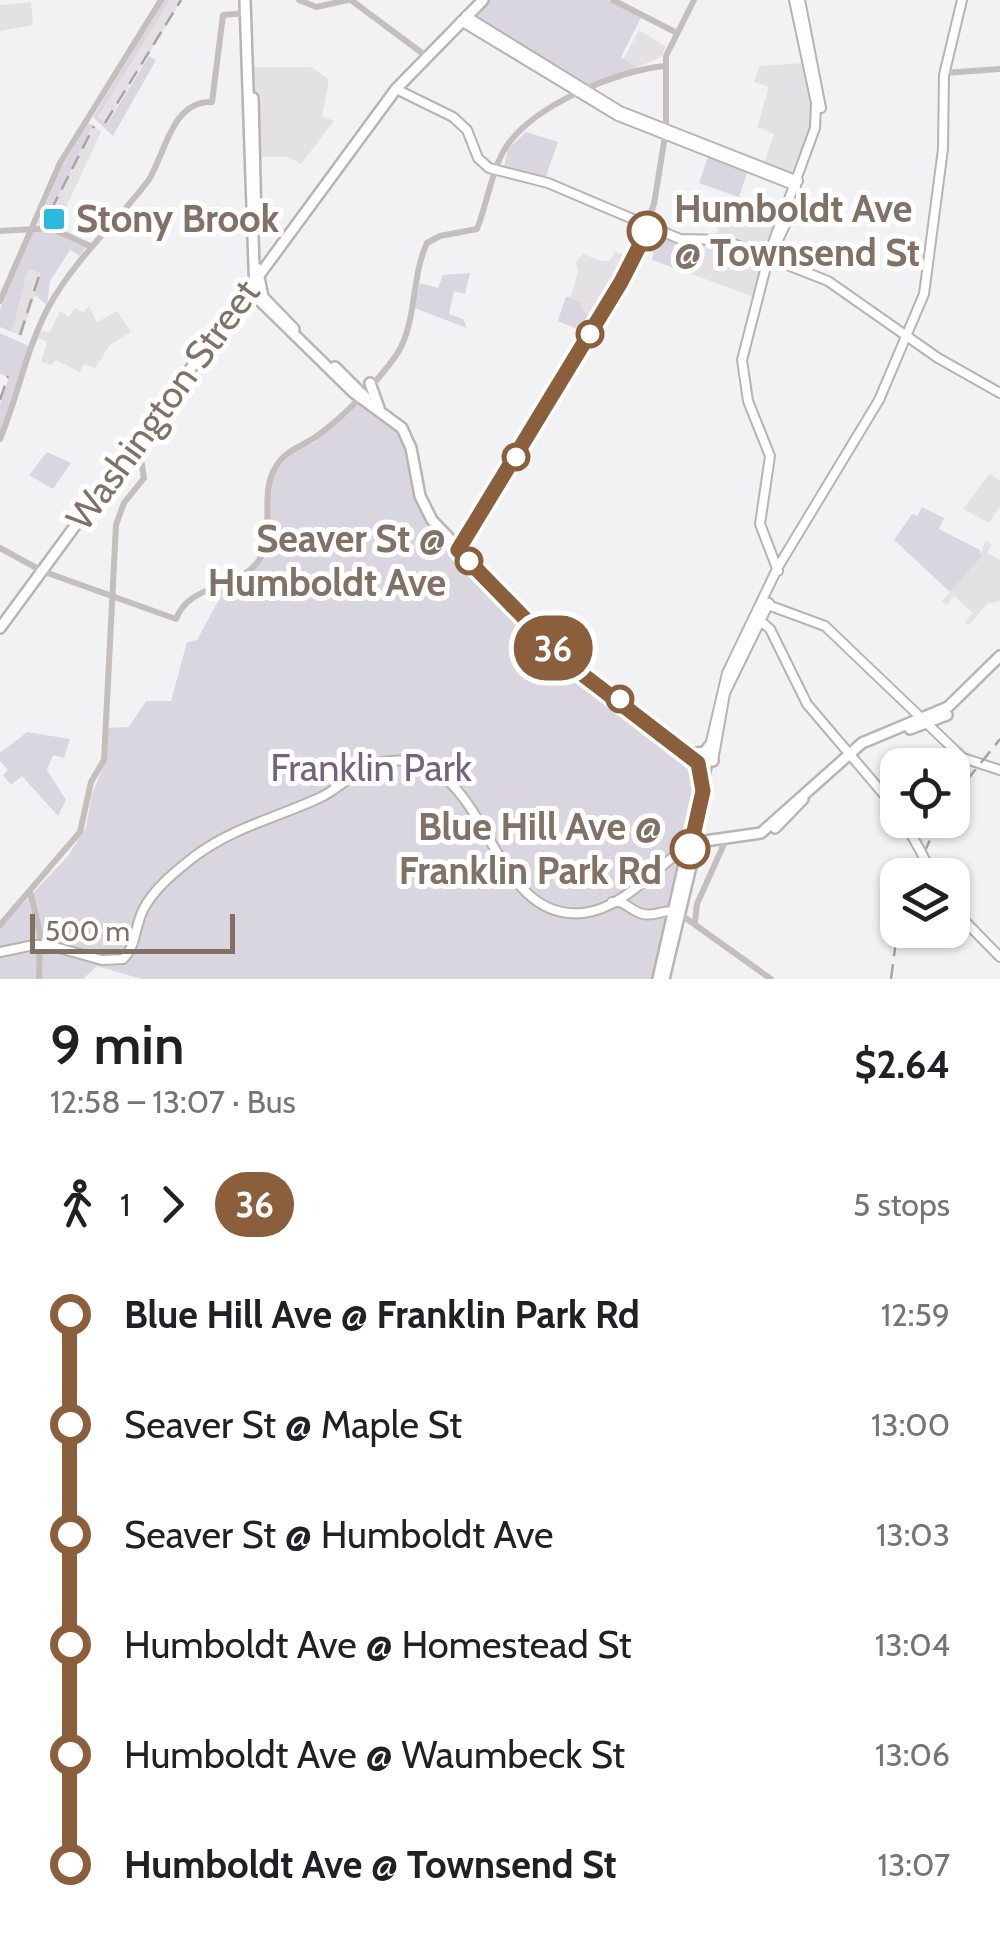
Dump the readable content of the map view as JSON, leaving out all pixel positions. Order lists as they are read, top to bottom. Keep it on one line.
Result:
{"streets":{"main road":["Washington Street"]},"parks":["Franklin Park"],"places":{"transit":["Stony Brook"],"other":["Humboldt Ave @ Townsend St","Seaver St @ Humboldt Ave","Blue Hill Ave @ Franklin Park Rd"]},"lines":["bus line 36"],"scale_bar":"500 m","page":{"on_map":"36","scale":"500 m","heading":["9 min","12:58 – 13:07 · Bus","$2.64"],"legs":["1","36","5 stops"],"list":[{"name":"Blue Hill Ave @ Franklin Park Rd","value":"12:59"},{"name":"Seaver St @ Maple St","value":"13:00"},{"name":"Seaver St @ Humboldt Ave","value":"13:03"},{"name":"Humboldt Ave @ Homestead St","value":"13:04"},{"name":"Humboldt Ave @ Waumbeck St","value":"13:06"},{"name":"Humboldt Ave @ Townsend St","value":"13:07"}]}}
